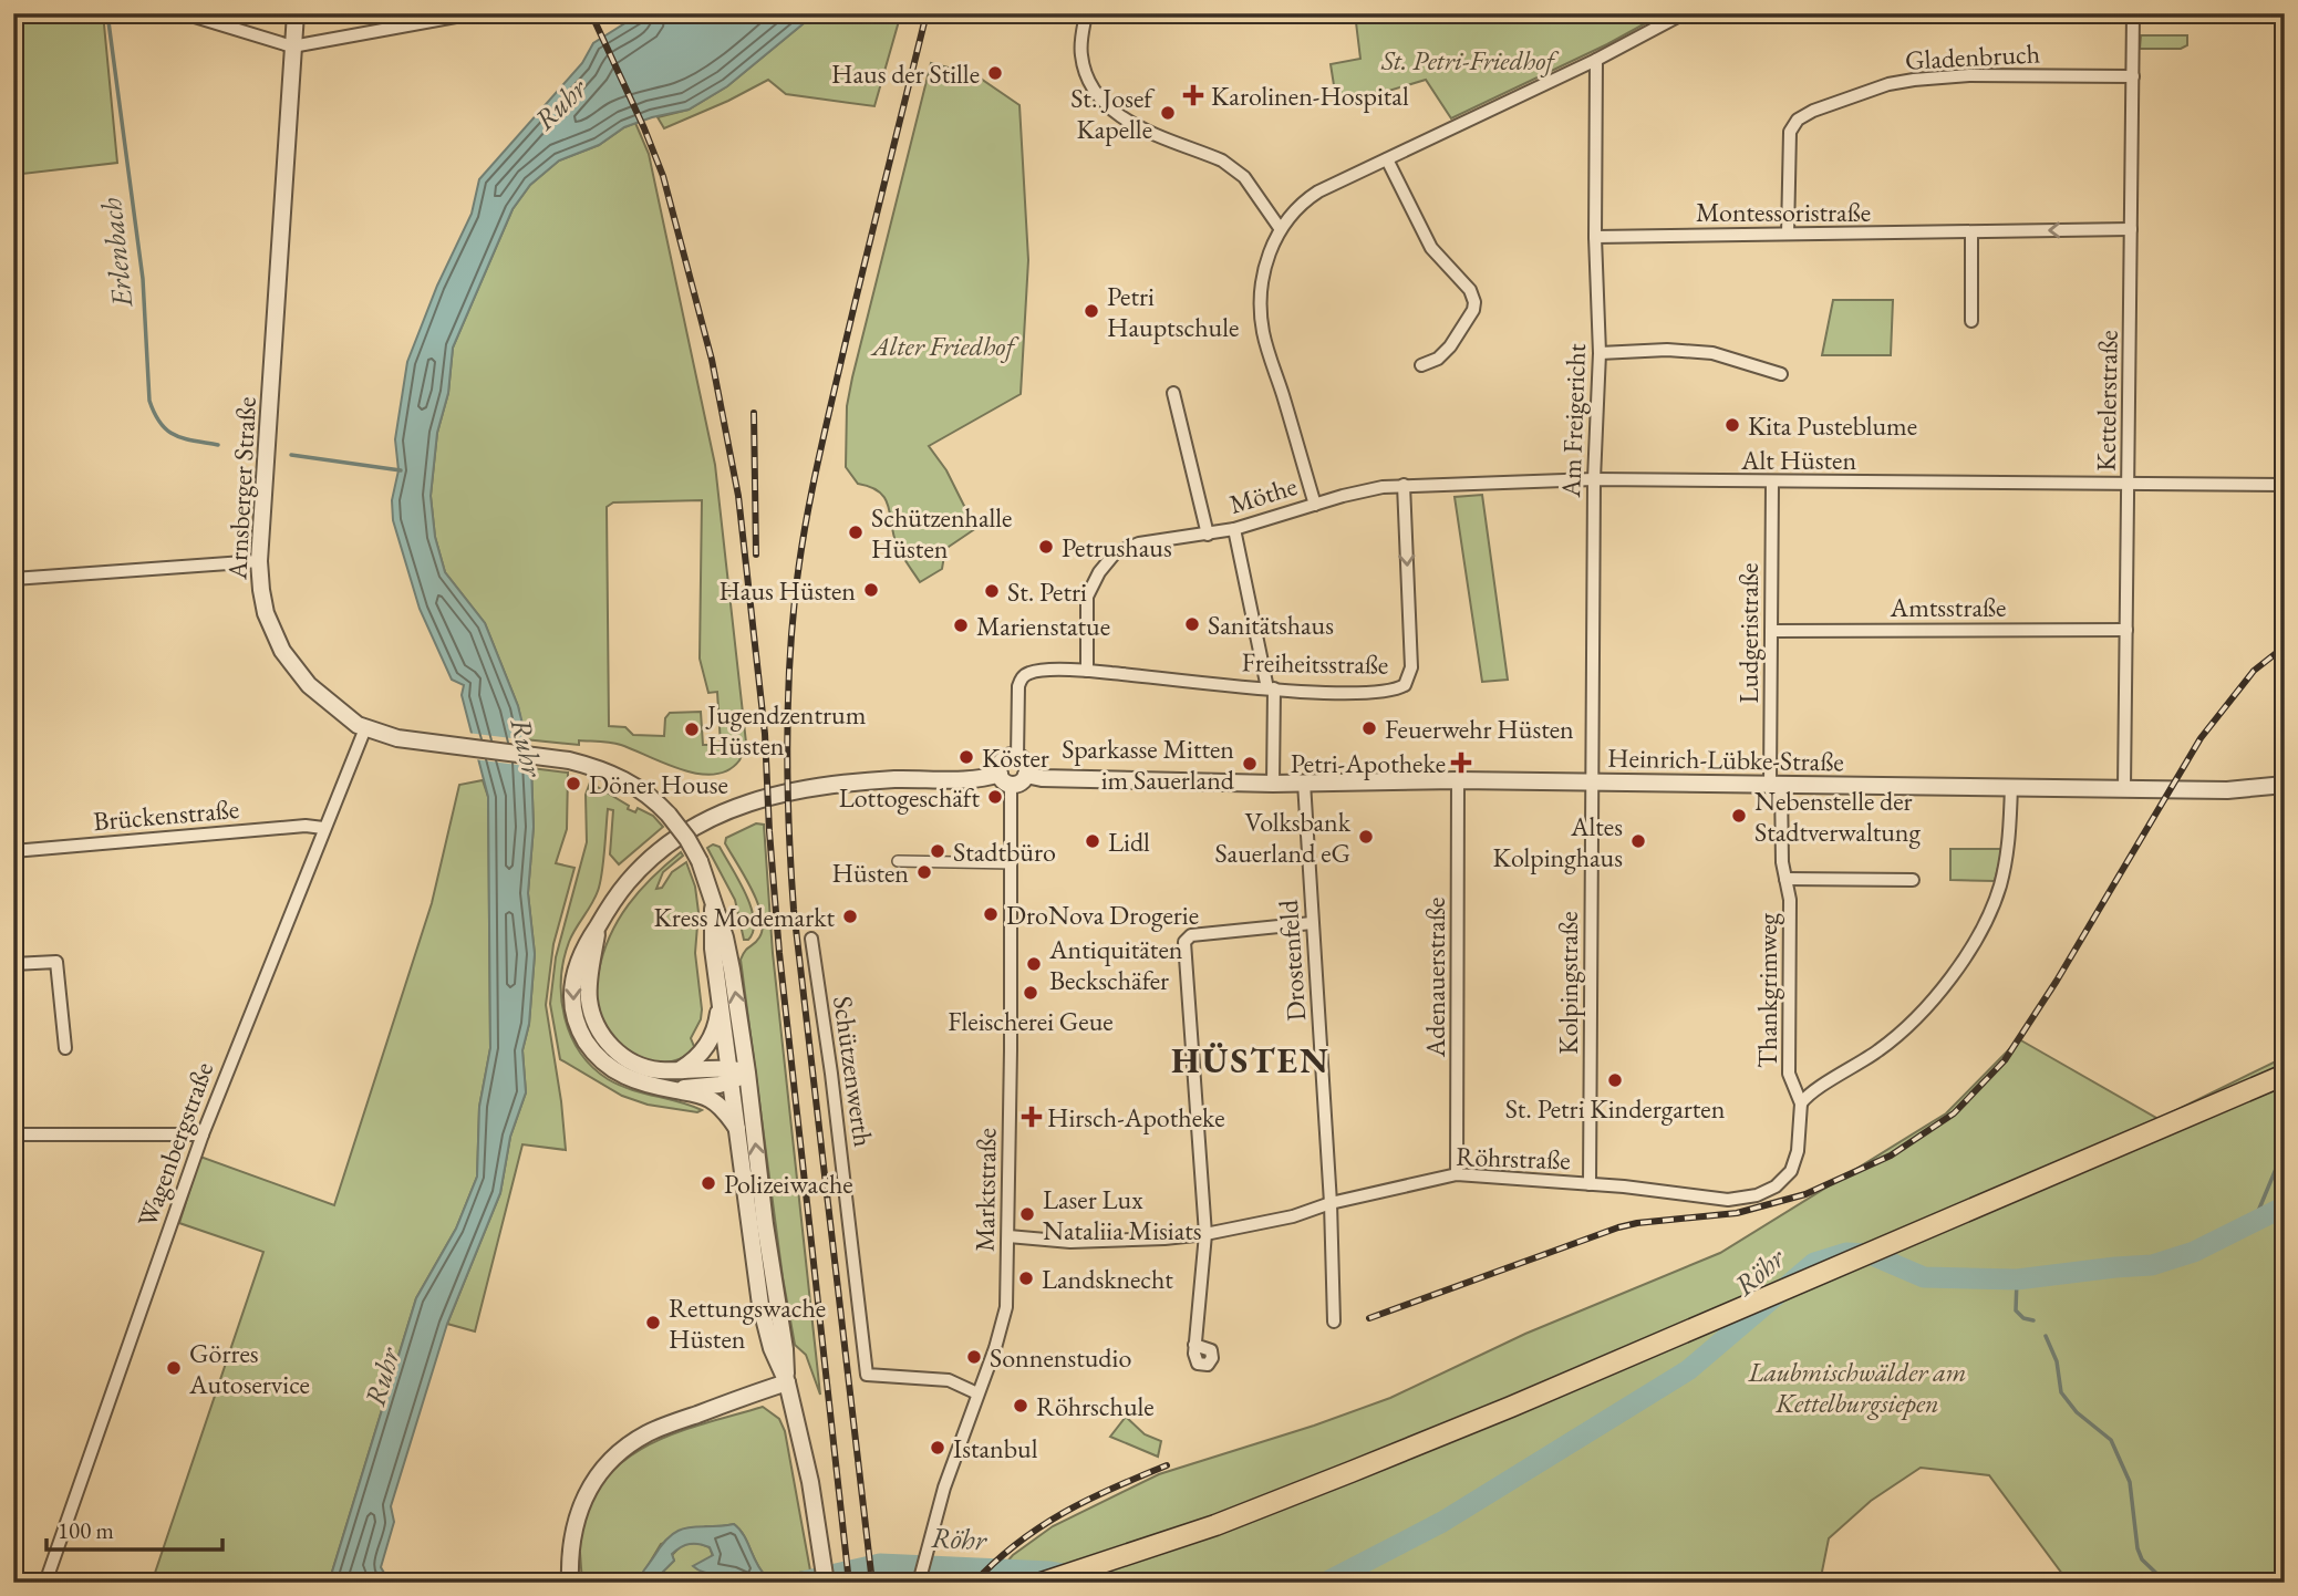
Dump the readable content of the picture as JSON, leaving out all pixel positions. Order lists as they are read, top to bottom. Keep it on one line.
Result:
{"streets":{"street":["Gladenbruch","Montessoristraße","Kettelerstraße","Am Freigericht","Alt Hüsten","Arnsberger Straße","Möthe","Amtsstraße","Ludgeristraße","Freiheitsstraße","Heinrich-Lübke-Straße","Brückenstraße","Drostenfeld","Adenauerstraße","Kolpingstraße","Thankgrimweg","Schützenwerth","Wagenbergstraße","Röhrstraße","Marktstraße"]},"crossings":[["Gladenbruch","Montessoristraße"],["Gladenbruch","Kettelerstraße"],["Montessoristraße","Kettelerstraße"],["Montessoristraße","Am Freigericht"],["Kettelerstraße","Alt Hüsten"],["Kettelerstraße","Amtsstraße"],["Kettelerstraße","Heinrich-Lübke-Straße"],["Am Freigericht","Alt Hüsten"],["Am Freigericht","Heinrich-Lübke-Straße"],["Am Freigericht","Kolpingstraße"],["Alt Hüsten","Möthe"],["Alt Hüsten","Ludgeristraße"],["Alt Hüsten","Freiheitsstraße"],["Arnsberger Straße","Wagenbergstraße"],["Möthe","Freiheitsstraße"],["Amtsstraße","Ludgeristraße"],["Ludgeristraße","Heinrich-Lübke-Straße"],["Ludgeristraße","Thankgrimweg"],["Freiheitsstraße","Heinrich-Lübke-Straße"],["Freiheitsstraße","Marktstraße"],["Heinrich-Lübke-Straße","Drostenfeld"],["Heinrich-Lübke-Straße","Adenauerstraße"],["Heinrich-Lübke-Straße","Kolpingstraße"],["Heinrich-Lübke-Straße","Thankgrimweg"],["Heinrich-Lübke-Straße","Marktstraße"],["Brückenstraße","Wagenbergstraße"],["Drostenfeld","Röhrstraße"],["Adenauerstraße","Röhrstraße"],["Kolpingstraße","Röhrstraße"],["Thankgrimweg","Röhrstraße"],["Schützenwerth","Marktstraße"],["Röhrstraße","Marktstraße"]],"districts":["HÜSTEN"],"water":["Ruhr","Erlenbach","Röhr"],"parks":["St. Petri-Friedhof","Alter Friedhof","Laubmischwälder am Kettelburgsiepen"],"places":{"other":["Haus der Stille","St. Josef Kapelle","Petri Hauptschule","Kita Pusteblume","Schützenhalle Hüsten","Petrushaus","Haus Hüsten","St. Petri","Sanitätshaus","Marienstatue","Feuerwehr Hüsten","Jugendzentrum Hüsten","Köster","Sparkasse Mitten im Sauerland","Döner House","Lottogeschäft","Nebenstelle der Stadtverwaltung","Volksbank Sauerland eG","Lidl","Altes Kolpinghaus","Stadtbüro","Hüsten","DroNova Drogerie","Kress Modemarkt","Antiquitäten Beckschäfer","Fleischerei Geue","St. Petri Kindergarten","Polizeiwache","Laser Lux Nataliia Misiats","Landsknecht","Rettungswache Hüsten","Sonnenstudio","Görres Autoservice","Röhrschule","Istanbul"],"health":["Karolinen-Hospital","Petri-Apotheke","Hirsch-Apotheke"]},"scale_bar":"100 m"}
